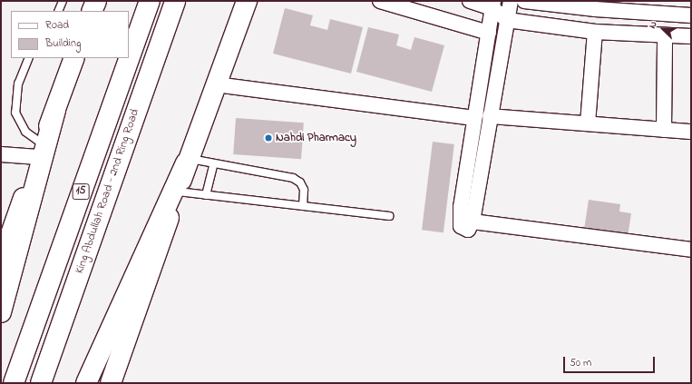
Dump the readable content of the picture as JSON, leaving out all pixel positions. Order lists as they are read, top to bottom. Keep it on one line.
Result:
{"streets":{"main road":["15","King Abdullah Road - 2nd Ring Road"]},"places":["Nahdi Pharmacy"],"legend":["Road","Building"],"scale_bar":"50 m","north":"top left"}
